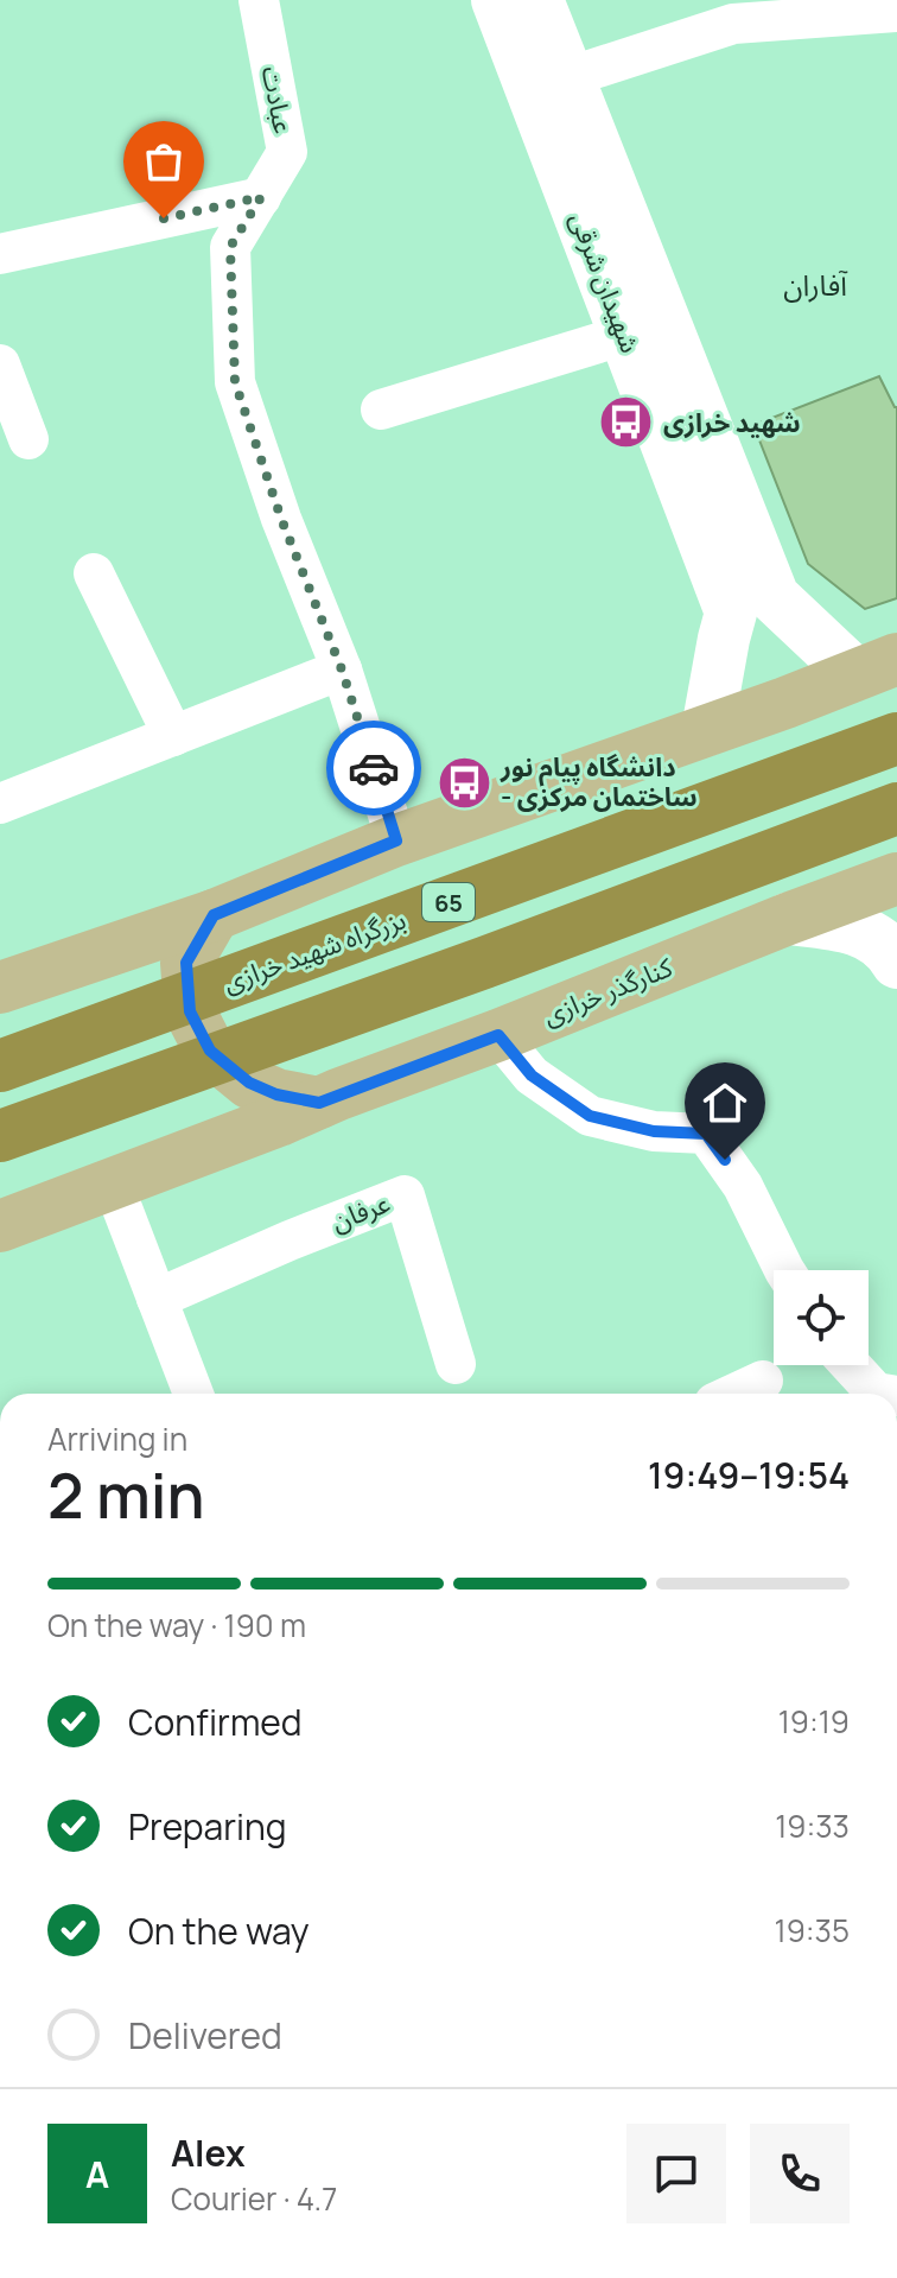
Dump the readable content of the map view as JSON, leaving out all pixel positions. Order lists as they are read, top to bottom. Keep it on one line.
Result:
{"streets":{"highway":["65","بزرگراه شهید خرازی"],"main road":["شهیدان شرقی","کنارگذر خرازی"],"street":["عبادت","عرفان"]},"districts":["آفاران"],"places":{"bus stop":["شهید خرازی","دانشگاه پیام نور - ساختمان مرکزی"]},"page":{"heading":["2 min","Arriving in","19:49–19:54"],"panel":["Alex","Courier · 4.7"],"bar":"On the way · 190 m","list":[["Confirmed","19:19"],["Preparing","19:33"],["On the way","19:35"],"Delivered"],"round":"A"}}
